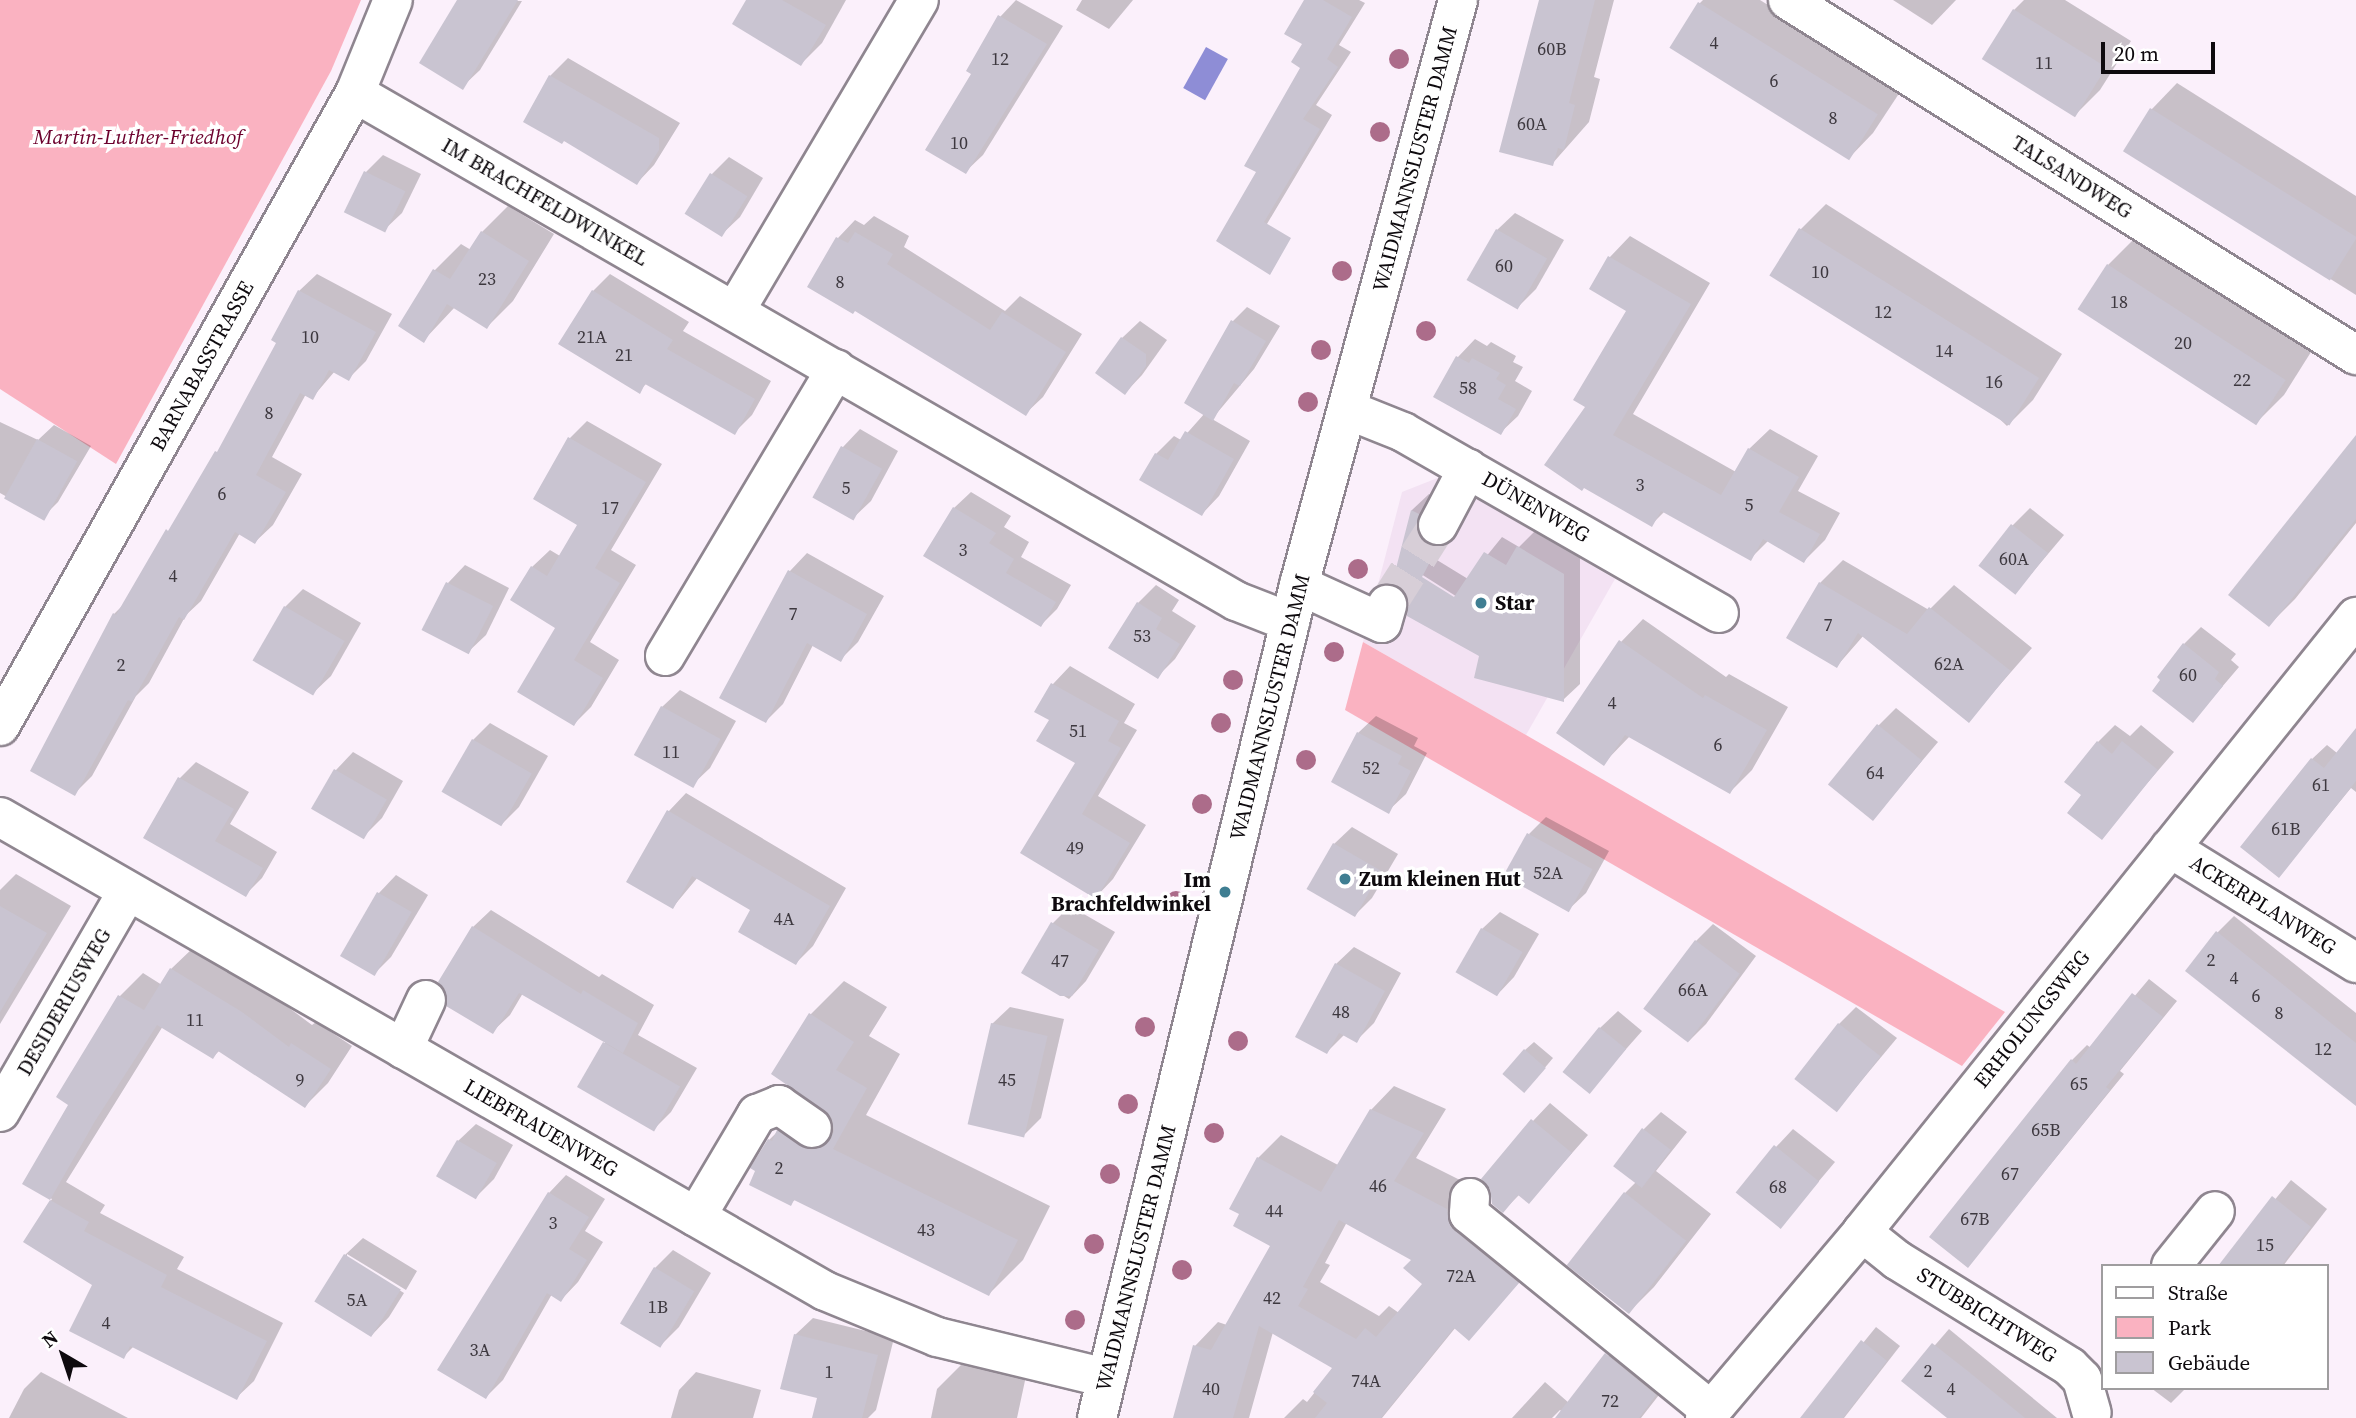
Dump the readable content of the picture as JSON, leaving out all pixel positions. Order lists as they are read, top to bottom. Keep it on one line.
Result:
{"streets":{"street":["WAIDMANNSLUSTER DAMM","TALSANDWEG","IM BRACHFELDWINKEL","BARNABASSTRASSE","DÜNENWEG","ACKERPLANWEG","DESIDERIUSWEG","ERHOLUNGSWEG","LIEBFRAUENWEG","STUBBICHTWEG"]},"crossings":[["WAIDMANNSLUSTER DAMM","IM BRACHFELDWINKEL"],["WAIDMANNSLUSTER DAMM","DÜNENWEG"],["WAIDMANNSLUSTER DAMM","LIEBFRAUENWEG"],["IM BRACHFELDWINKEL","BARNABASSTRASSE"],["ACKERPLANWEG","ERHOLUNGSWEG"],["DESIDERIUSWEG","LIEBFRAUENWEG"],["ERHOLUNGSWEG","STUBBICHTWEG"]],"parks":["Martin-Luther-Friedhof"],"places":["Star","Zum kleinen Hut","Im Brachfeldwinkel"],"house_numbers":["4","60B","12","11","6","8","60A","10","60","10","23","8","18","12","10","21A","20","14","21","22","16","58","8","3","5","6","5","17","3","60A","4","7","7","53","62A","2","60","4","51","6","11","52","64","61","61B","49","52A","4A","2","47","4","66A","6","48","8","11","12","9","45","65","65B","2","67","46","68","44","67B","3","43","15","72A","42","5A","1B","4","3A","2","1","74A","40","4","72"],"legend":["Straße","Park","Gebäude"],"scale_bar":"20 m","north":"top left"}
